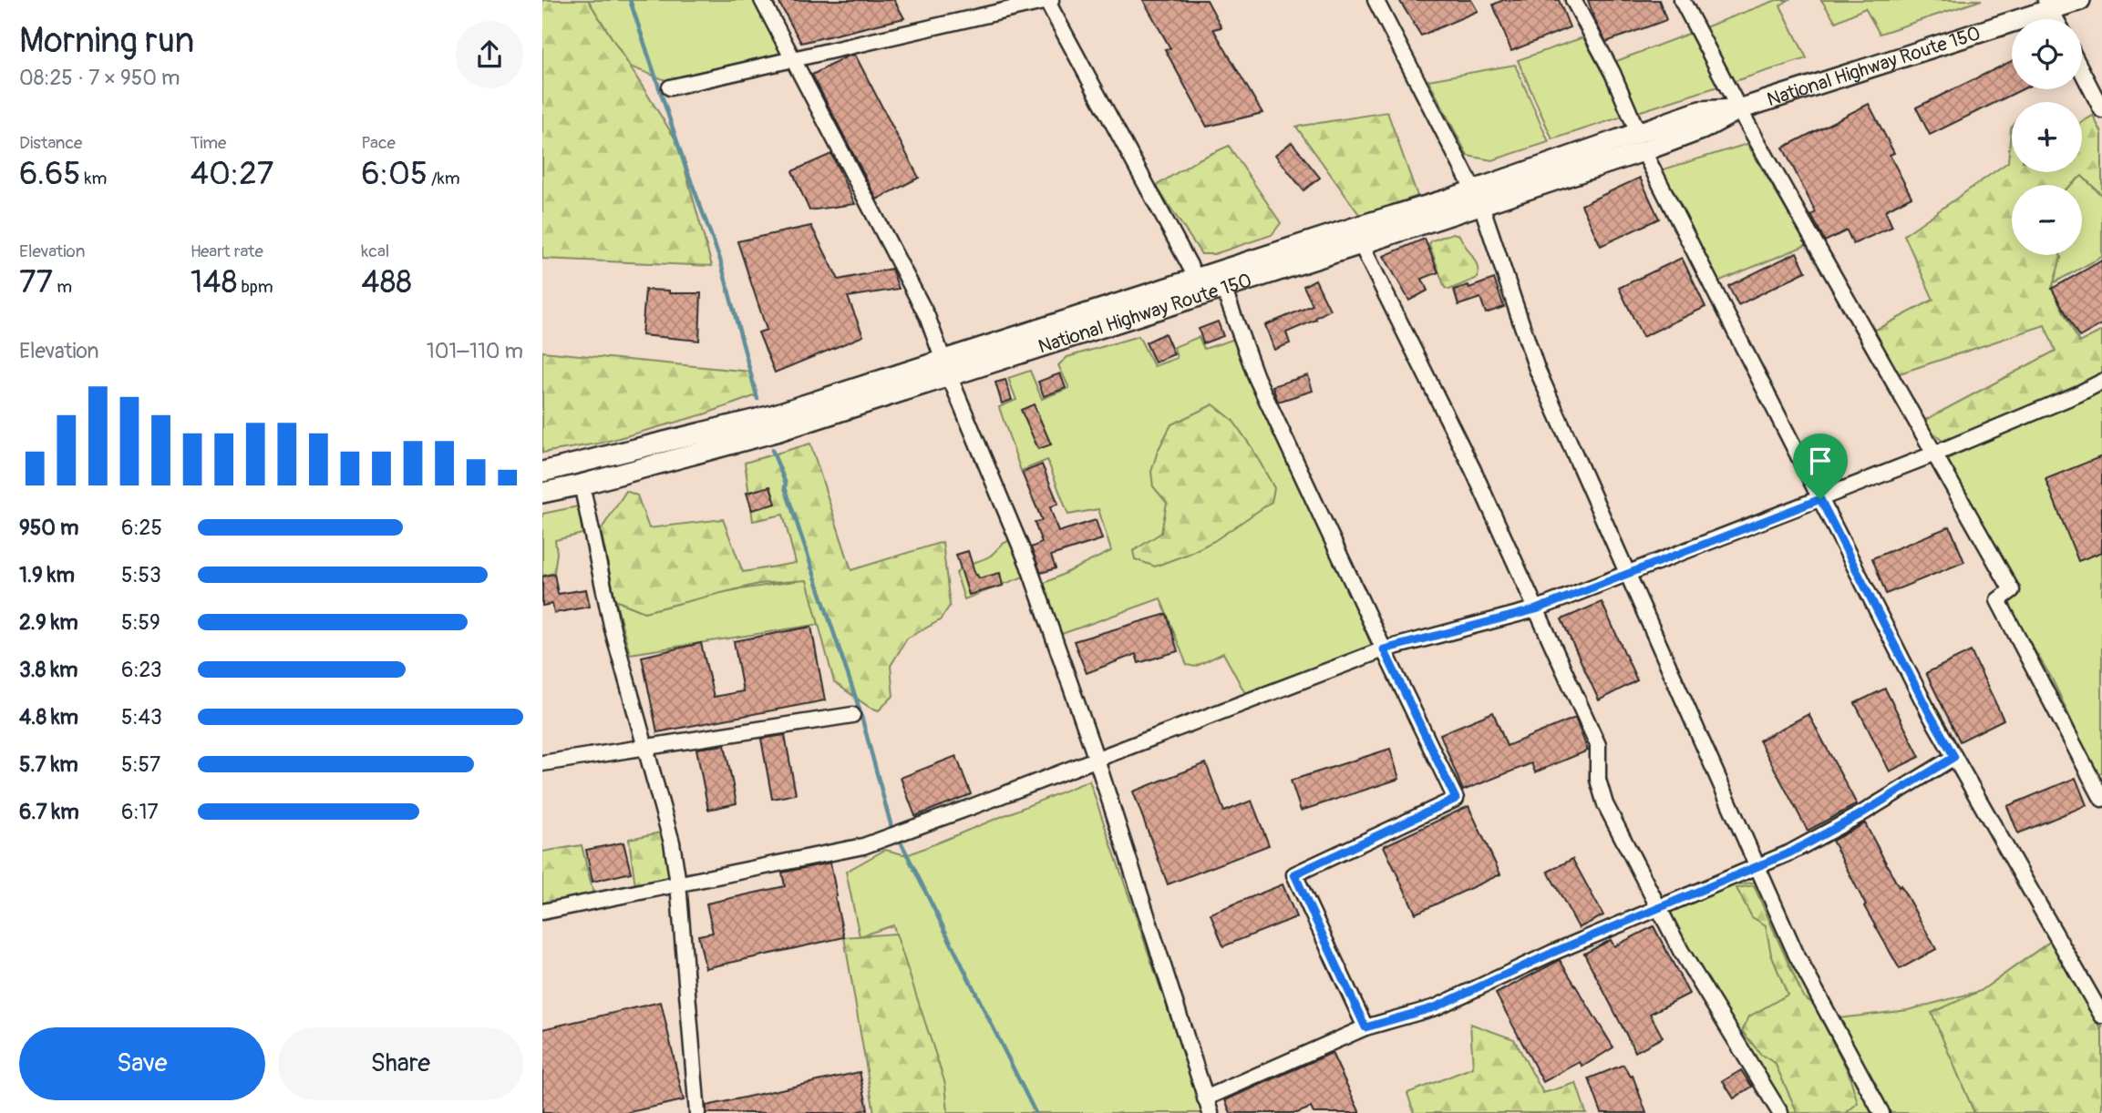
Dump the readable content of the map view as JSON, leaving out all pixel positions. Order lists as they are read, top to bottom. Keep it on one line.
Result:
{"streets":{"highway":["National Highway Route 150"]},"page":{"heading":["Morning run","08:25 · 7 × 950 m"],"map_buttons":["+","−"],"stats":[["Distance","6.65 km"],["Time","40:27"],["Pace","6:05 /km"],["Elevation","77 m"],["Heart rate","148 bpm"],["kcal","488"]],"chart":["Elevation","101–110 m"],"list":[{"name":"950 m","note":"6:25"},{"name":"1.9 km","note":"5:53"},{"name":"2.9 km","note":"5:59"},{"name":"3.8 km","note":"6:23"},{"name":"4.8 km","note":"5:43"},{"name":"5.7 km","note":"5:57"},{"name":"6.7 km","note":"6:17"}],"buttons":["Save","Share"]}}
